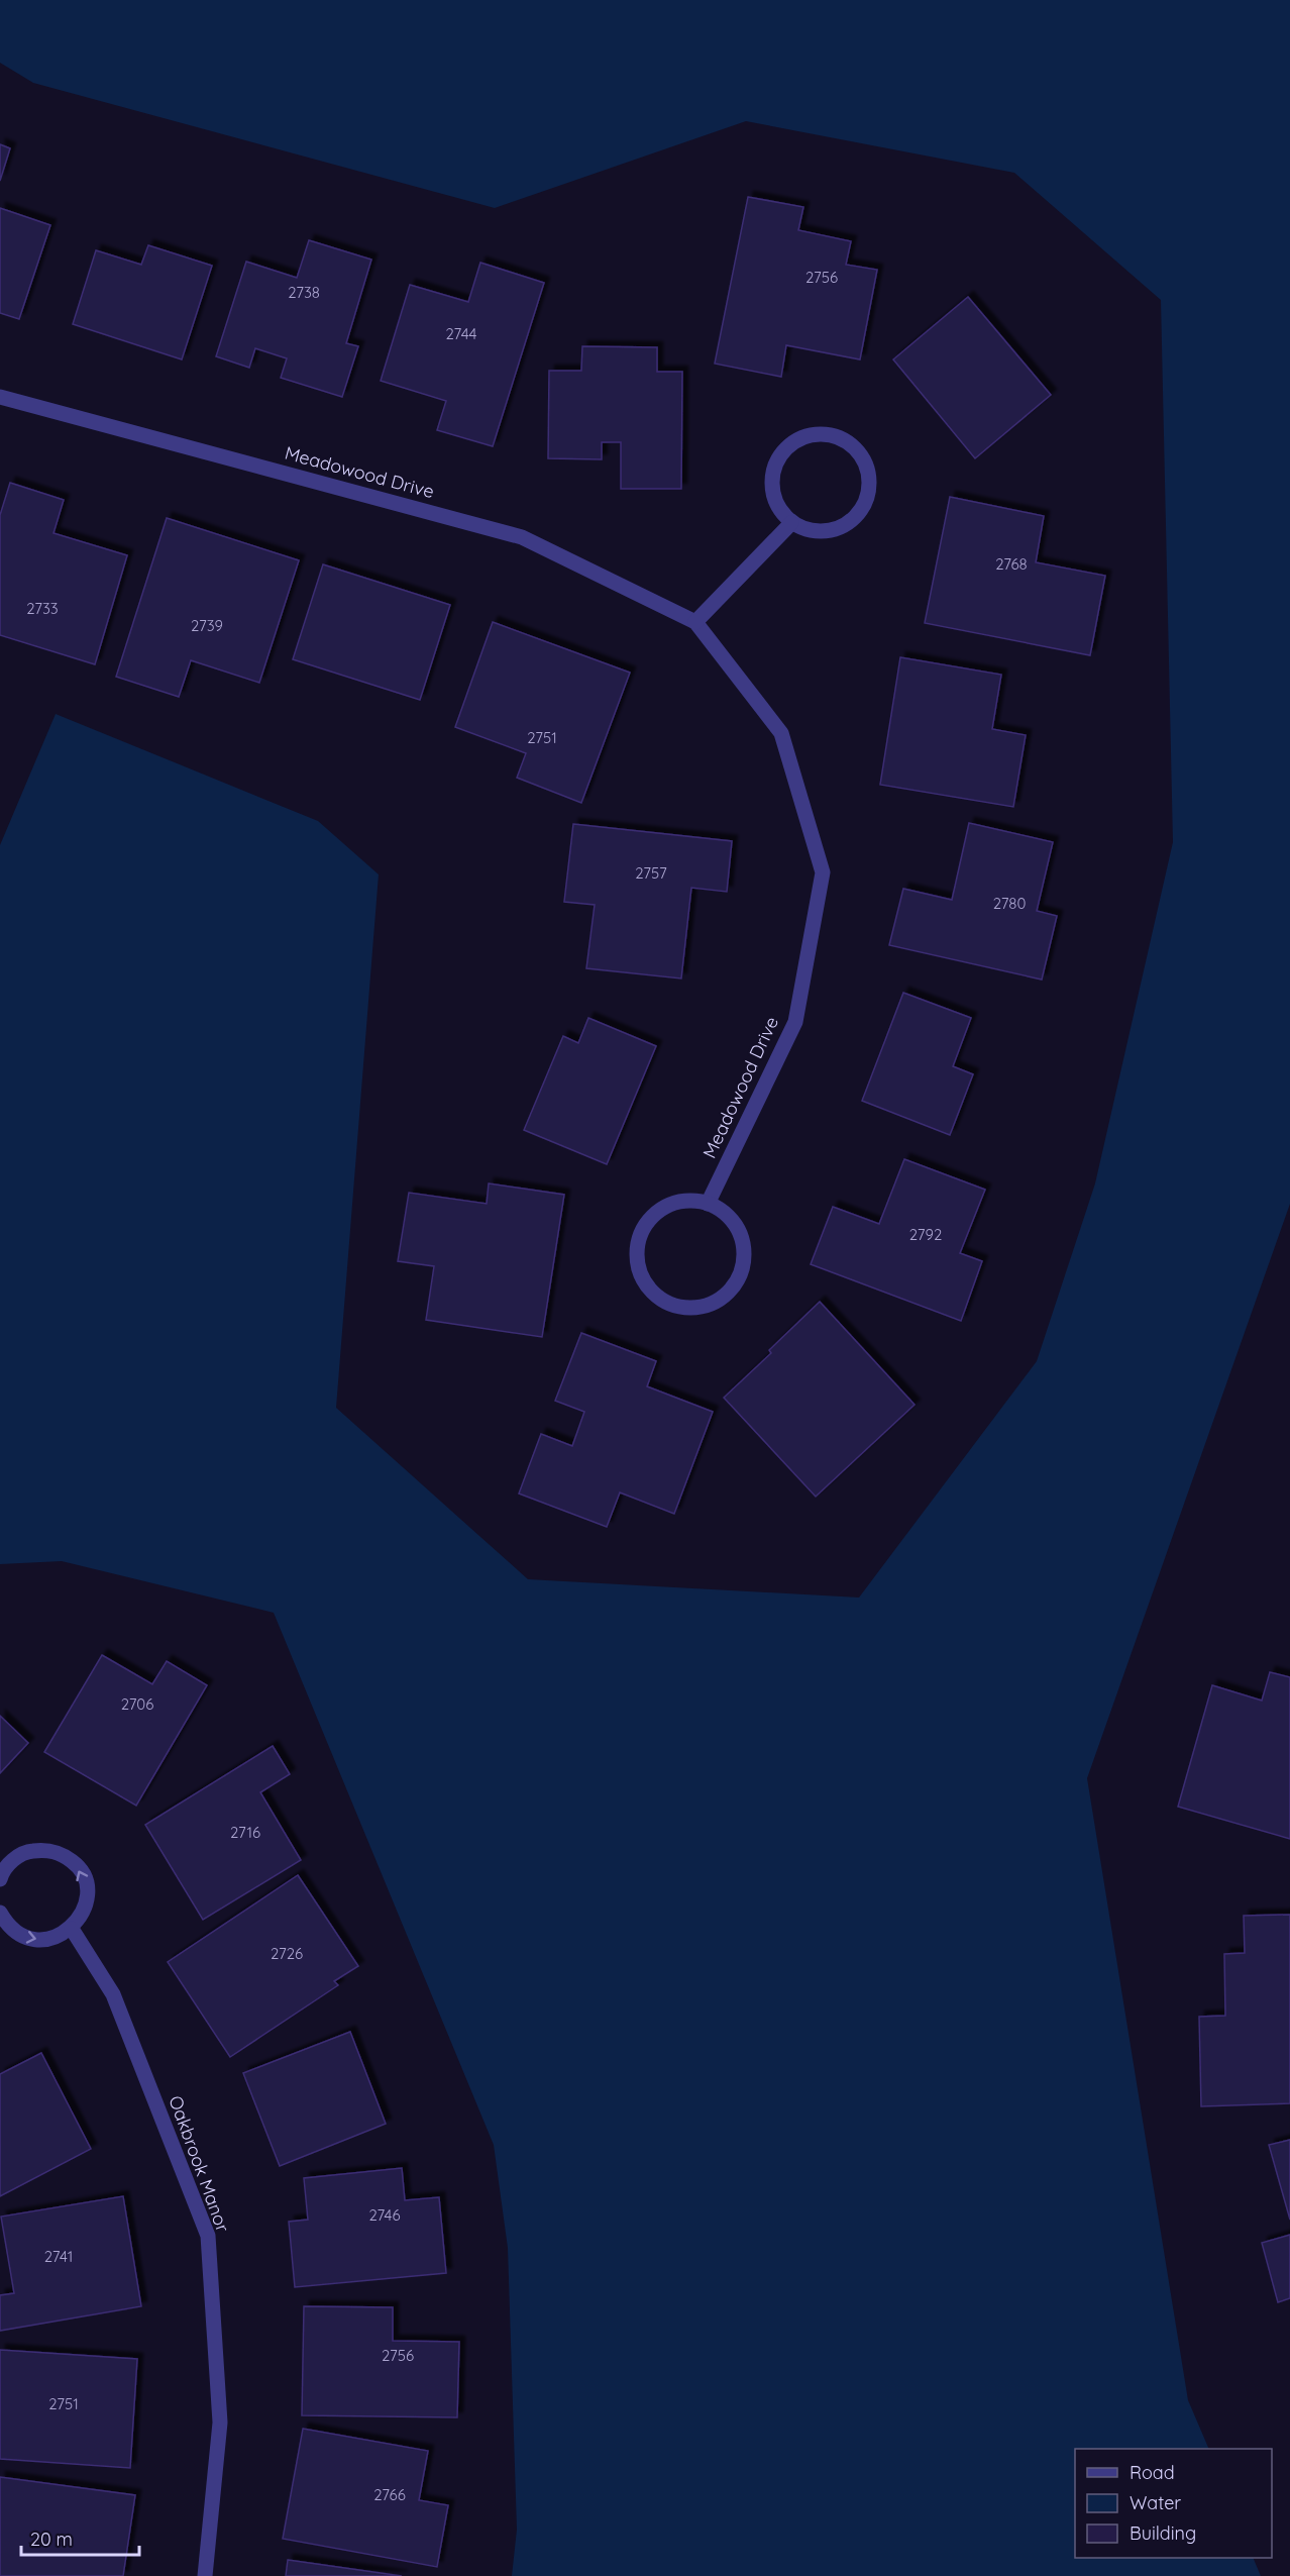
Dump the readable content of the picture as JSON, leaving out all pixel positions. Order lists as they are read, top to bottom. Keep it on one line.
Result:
{"streets":{"street":["Meadowood Drive","Oakbrook Manor"]},"house_numbers":["2756","2738","2744","2768","2733","2739","2751","2757","2780","2792","2706","2716","2726","2746","2741","2756","2751","2766"],"legend":["Road","Water","Building"],"scale_bar":"20 m"}
